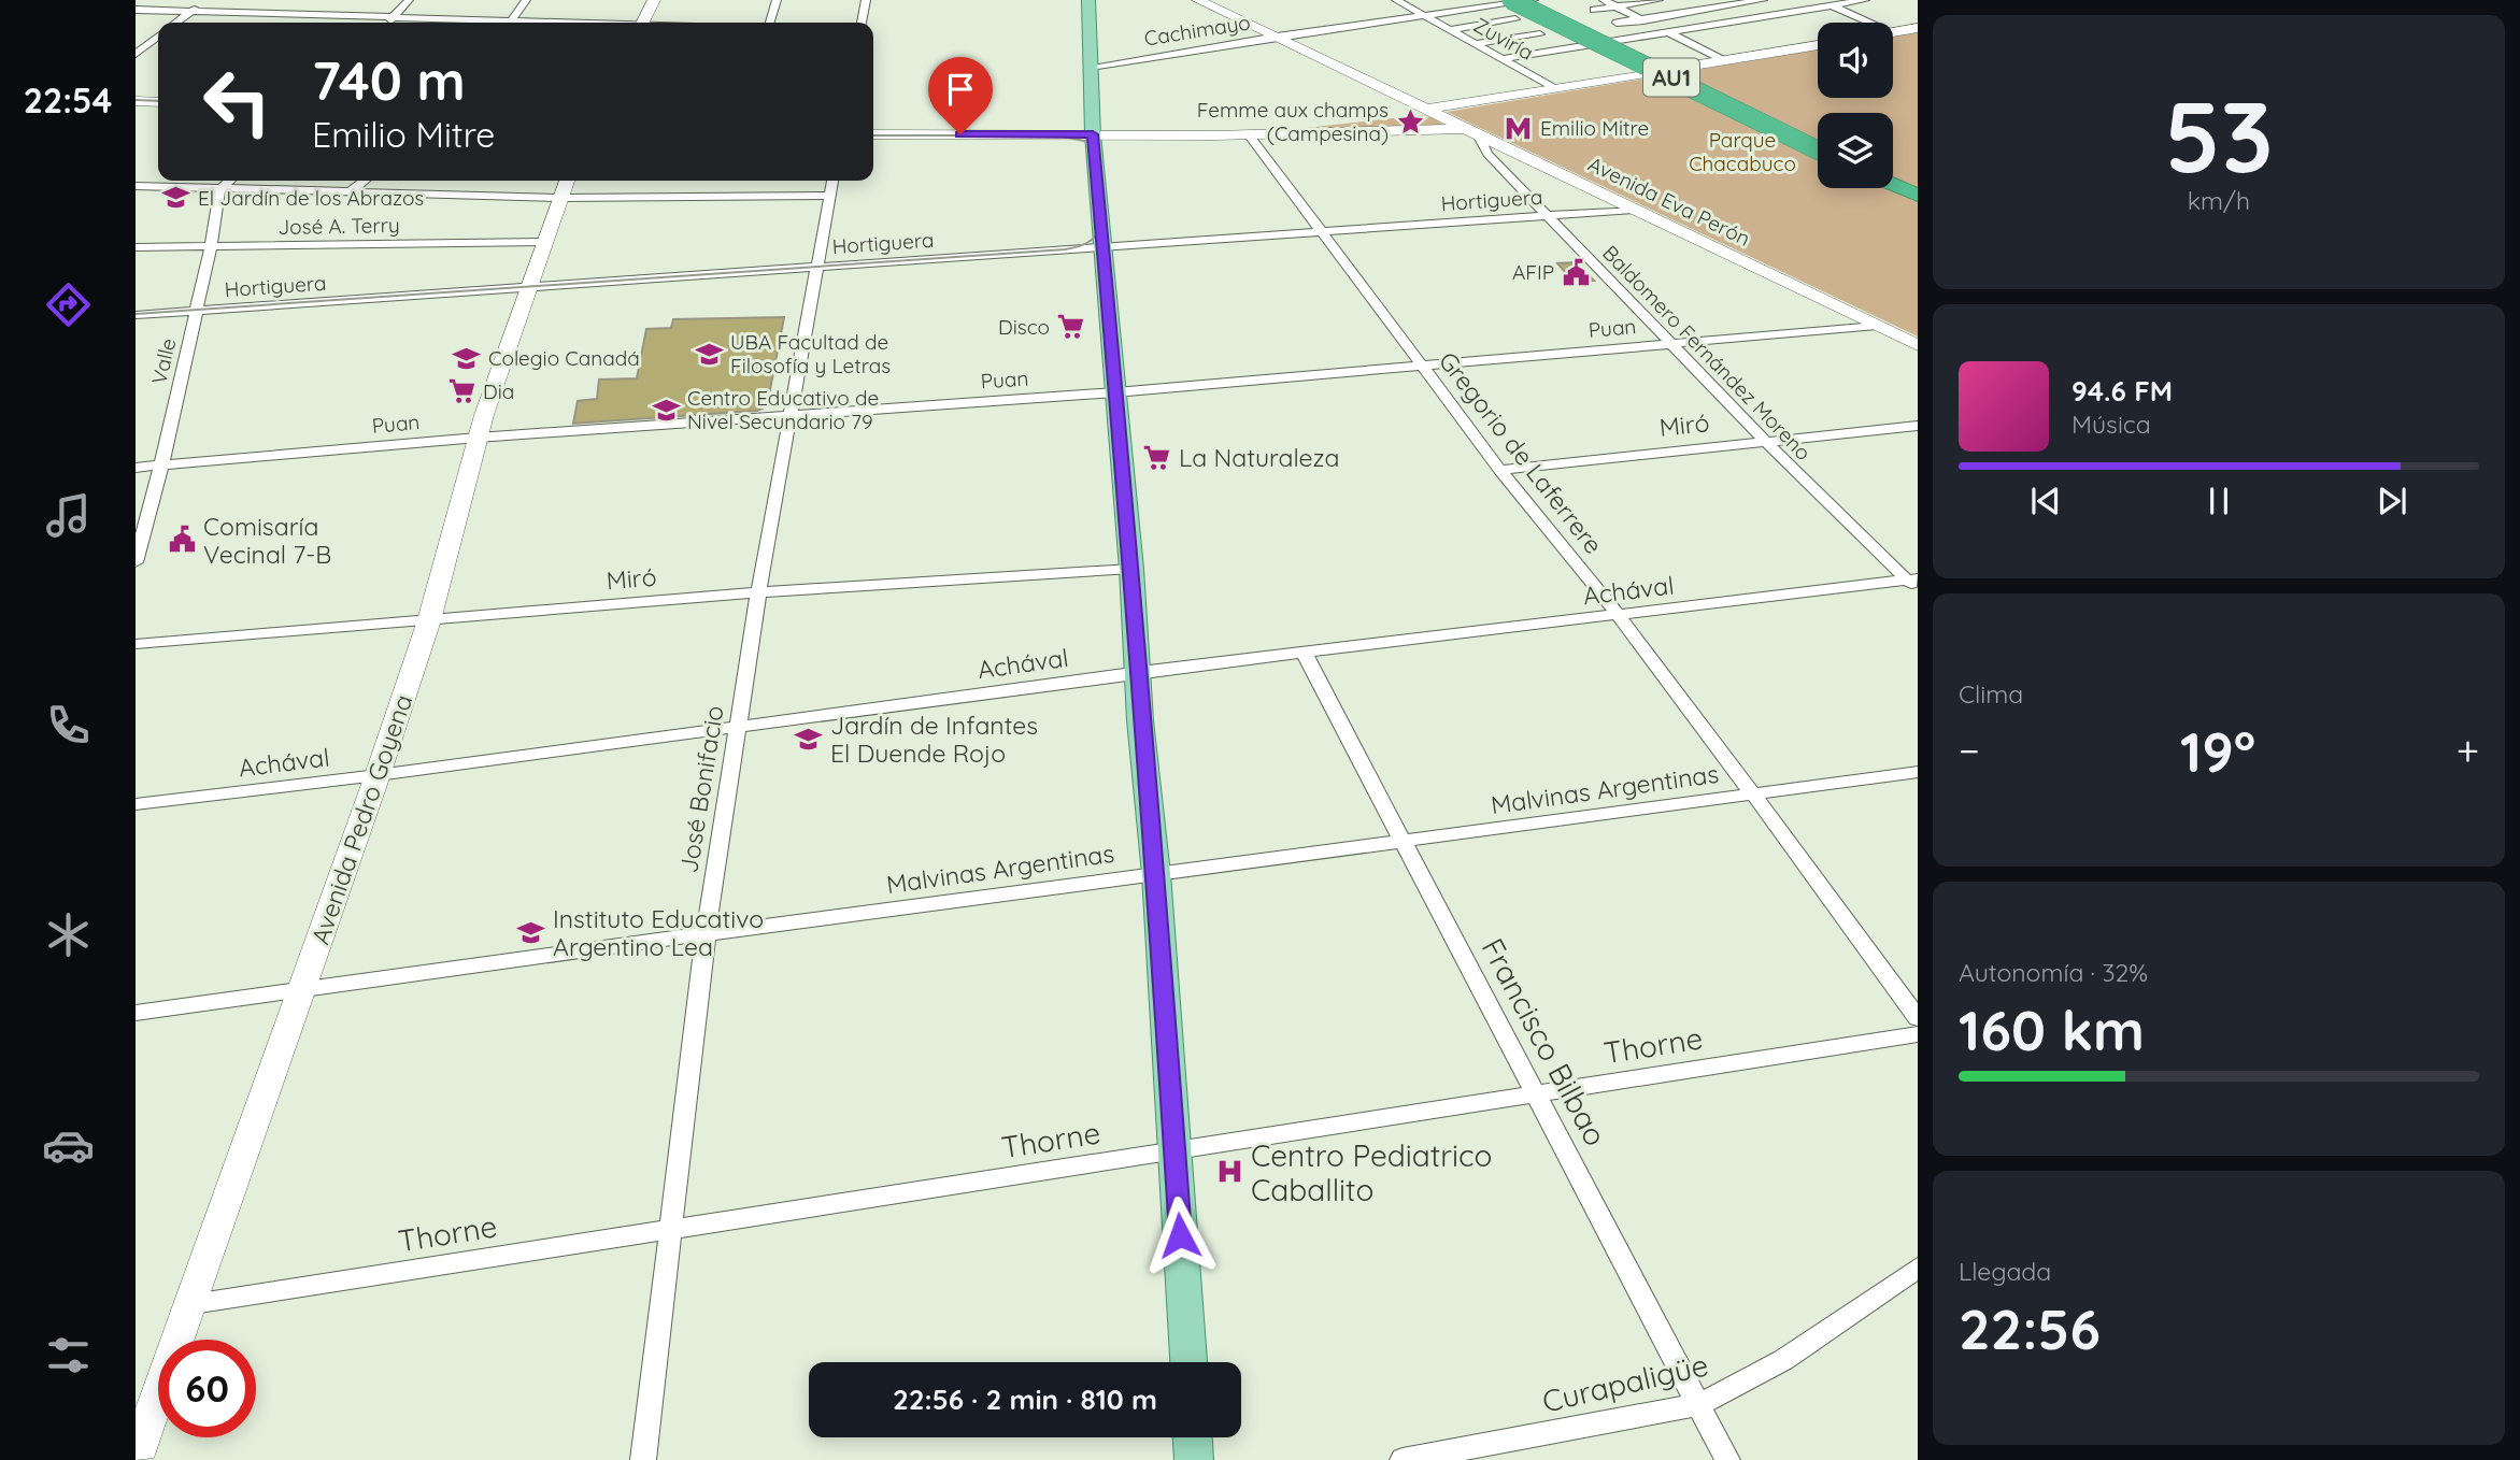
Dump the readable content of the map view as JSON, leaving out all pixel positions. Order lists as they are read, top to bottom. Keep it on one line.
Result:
{"streets":{"highway":["AU1"],"main road":["Avenida Eva Perón","Avenida Pedro Goyena"],"street":["Cachimayo","Zuviría","Hortiguera","José A. Terry","Puan","Baldomero Fernández Moreno","Valle","Miró","Gregorio de Laferrere","Achával","José Bonifacio","Malvinas Argentinas","Francisco Bilbao","Thorne","Curapaligüe"]},"crossings":[["Cachimayo","Zuviría"],["Cachimayo","AU1"],["Cachimayo","Avenida Eva Perón"],["Hortiguera","Avenida Eva Perón"],["Hortiguera","Baldomero Fernández Moreno"],["Hortiguera","Valle"],["Hortiguera","Gregorio de Laferrere"],["Hortiguera","José Bonifacio"],["Hortiguera","Avenida Pedro Goyena"],["Avenida Eva Perón","Puan"],["Avenida Eva Perón","Baldomero Fernández Moreno"],["José A. Terry","Valle"],["José A. Terry","Avenida Pedro Goyena"],["Puan","Baldomero Fernández Moreno"],["Puan","Valle"],["Puan","Gregorio de Laferrere"],["Puan","José Bonifacio"],["Puan","Avenida Pedro Goyena"],["Baldomero Fernández Moreno","Miró"],["Baldomero Fernández Moreno","Achával"],["Miró","Gregorio de Laferrere"],["Miró","José Bonifacio"],["Miró","Avenida Pedro Goyena"],["Gregorio de Laferrere","Achával"],["Gregorio de Laferrere","Malvinas Argentinas"],["Achával","José Bonifacio"],["Achával","Avenida Pedro Goyena"],["Achával","Francisco Bilbao"],["José Bonifacio","Malvinas Argentinas"],["José Bonifacio","Thorne"],["Malvinas Argentinas","Avenida Pedro Goyena"],["Malvinas Argentinas","Francisco Bilbao"],["Avenida Pedro Goyena","Thorne"],["Francisco Bilbao","Thorne"],["Francisco Bilbao","Curapaligüe"]],"parks":["Parque Chacabuco"],"places":{"place":["Femme aux champs (Campesina)"],"metro station":["Emilio Mitre"],"school or university":["El Jardín de los Abrazos","UBA Facultad de Filosofía y Letras","Colegio Canadá","Centro Educativo de Nivel Secundario 79","Jardín de Infantes El Duende Rojo","Instituto Educativo Argentino Lea"],"public building":["AFIP","Comisaría Vecinal 7-B"],"supermarket":["Disco","Dia","La Naturaleza"],"hospital":["Centro Pediatrico Caballito"]},"page":{"tabs":"22:54","tile":[["53","km/h"],"Clima",["Autonomía · 32%","160 km"],["Llegada","22:56"]],"turn":["740 m","Emilio Mitre"],"song":["94.6 FM","Música"],"heat":["−","19°","+"],"limit":"60","trip":"22:56 · 2 min · 810 m"}}
